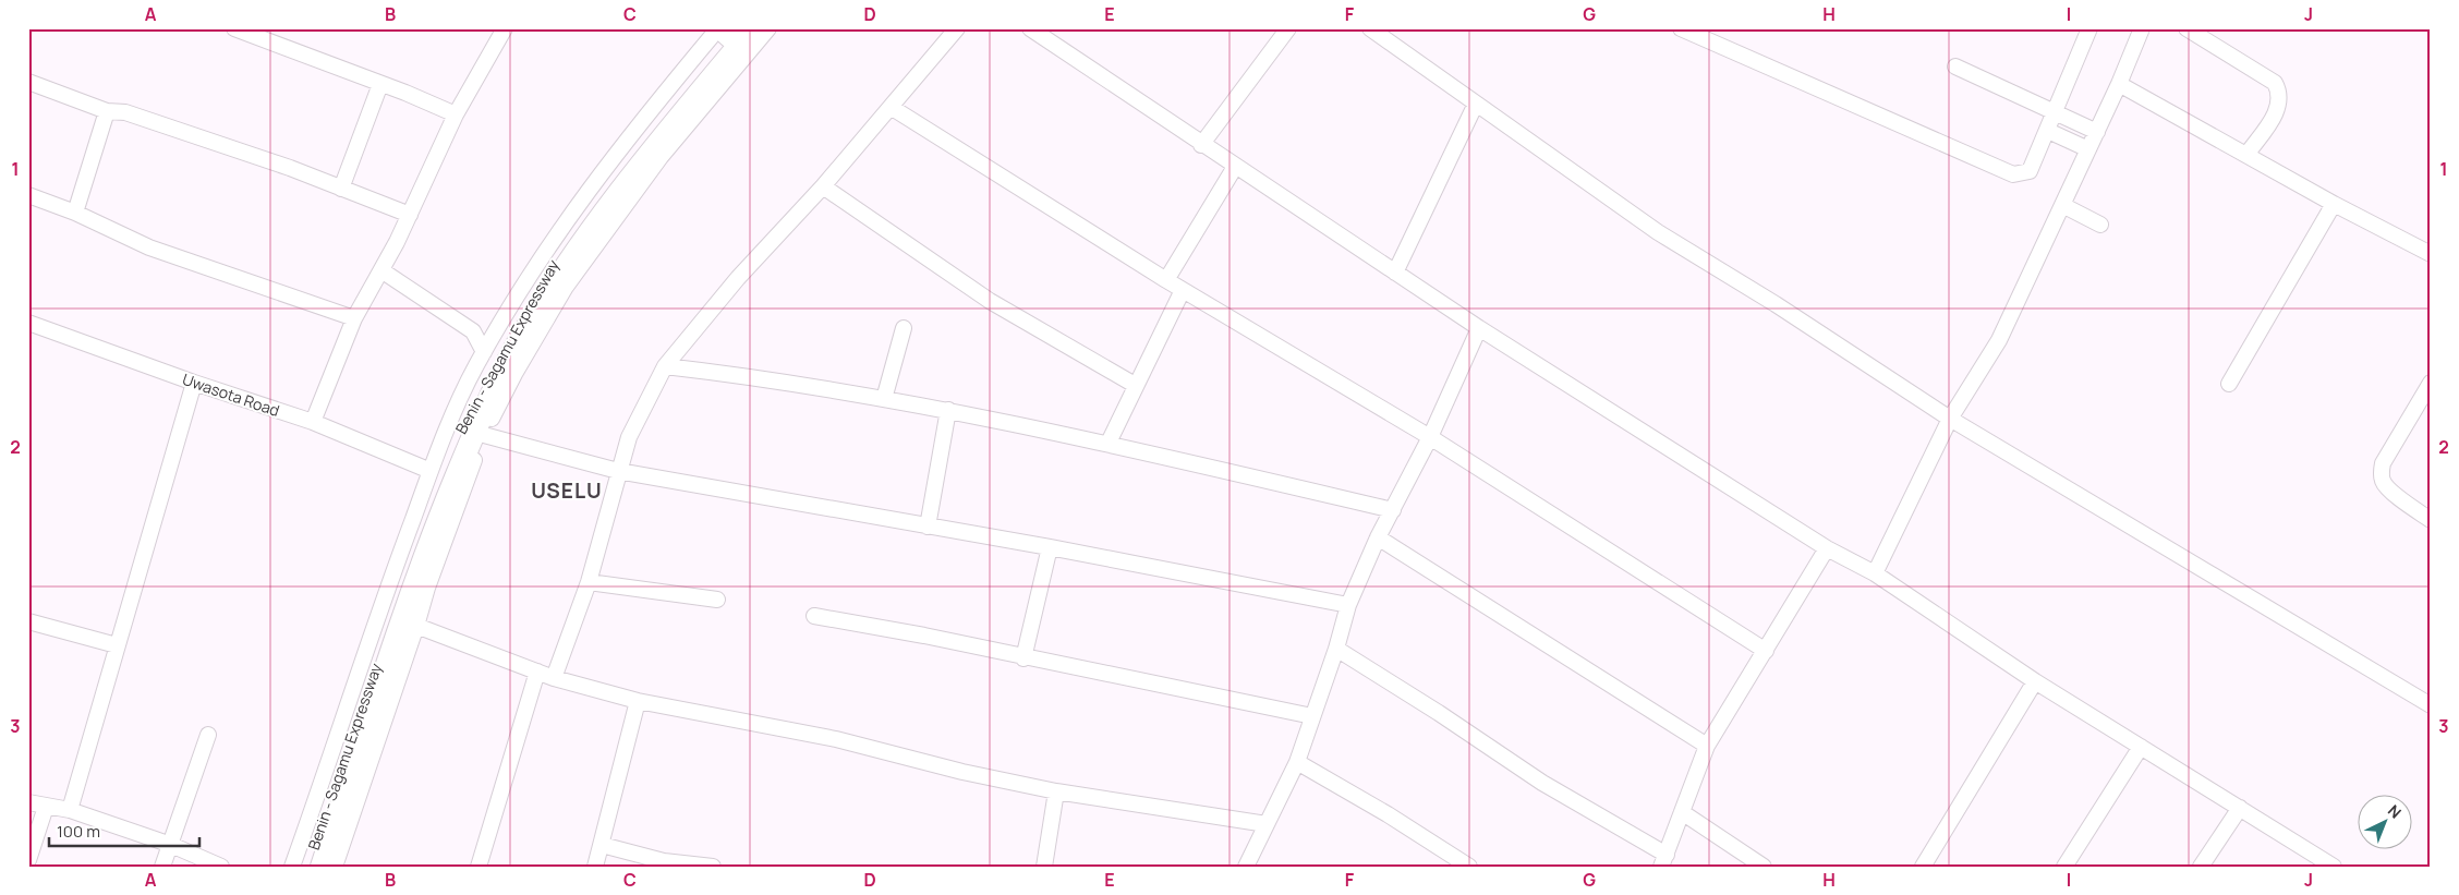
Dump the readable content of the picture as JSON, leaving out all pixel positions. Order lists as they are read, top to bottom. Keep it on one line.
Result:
{"streets":{"highway":["Benin - Sagamu Expressway"],"street":["Uwasota Road"]},"districts":["USELU"],"scale_bar":"100 m","north":"top right","grid":{"columns":["A","B","C","D","E","F","G","H","I","J"],"rows":["1","2","3"]}}
